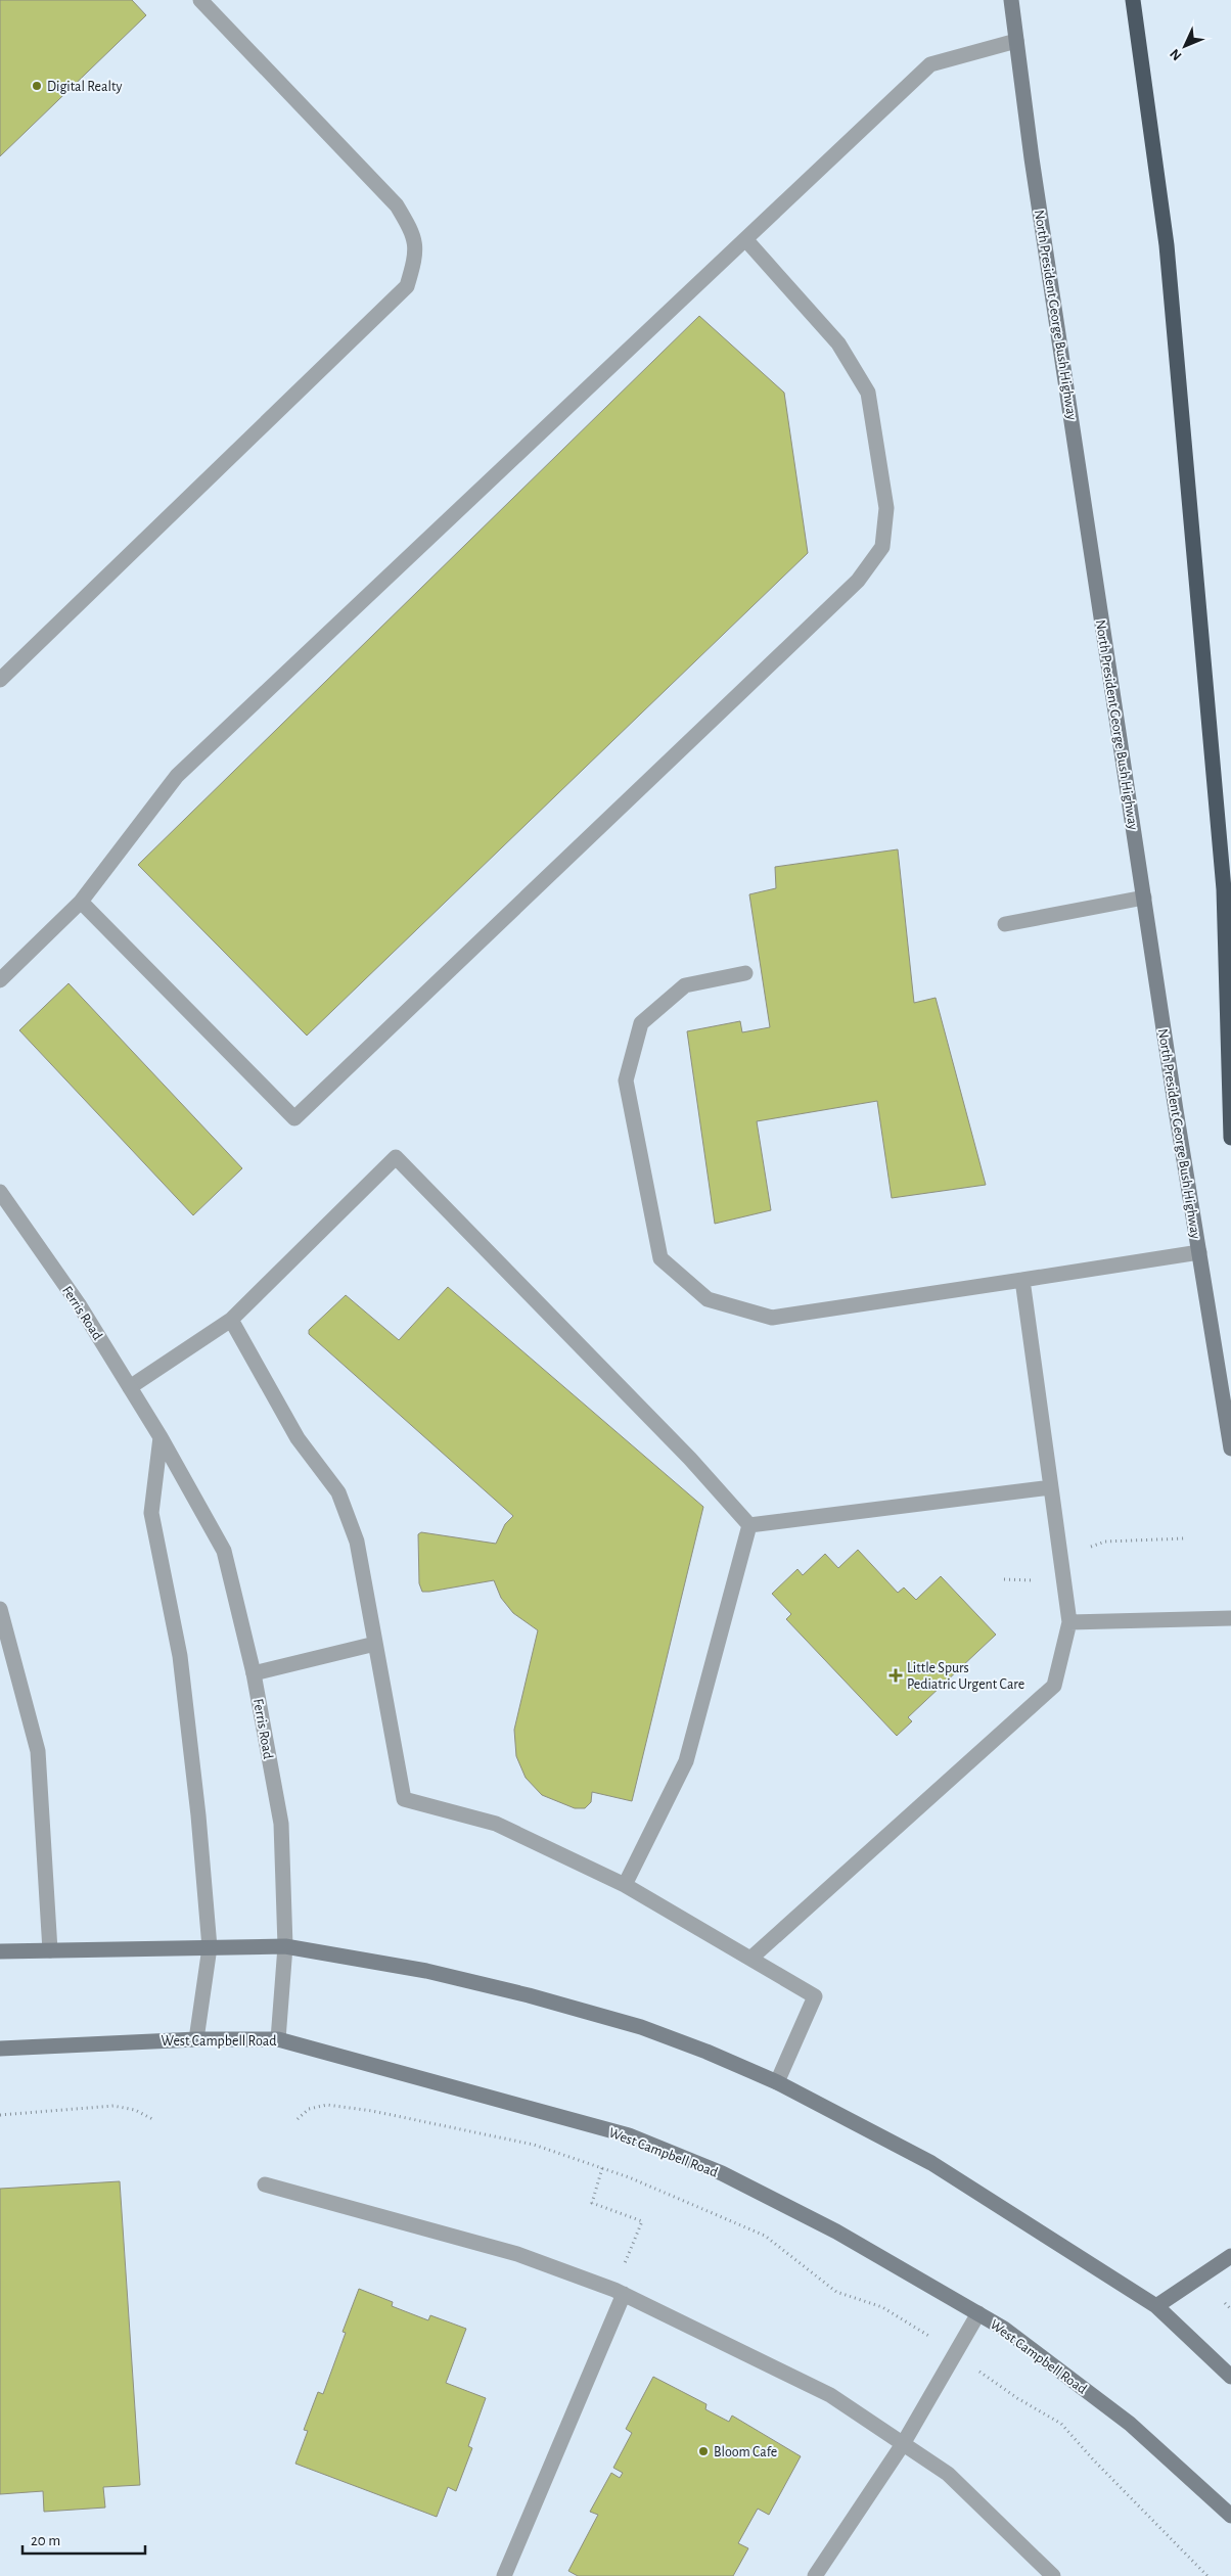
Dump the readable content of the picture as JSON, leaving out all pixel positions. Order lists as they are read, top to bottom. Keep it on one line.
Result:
{"streets":{"main road":["North President George Bush Highway","West Campbell Road"],"street":["Ferris Road"]},"crossings":[["Ferris Road","West Campbell Road"]],"places":{"other":["Digital Realty","Bloom Cafe"],"health":["Little Spurs Pediatric Urgent Care"]},"scale_bar":"20 m","north":"bottom left"}
